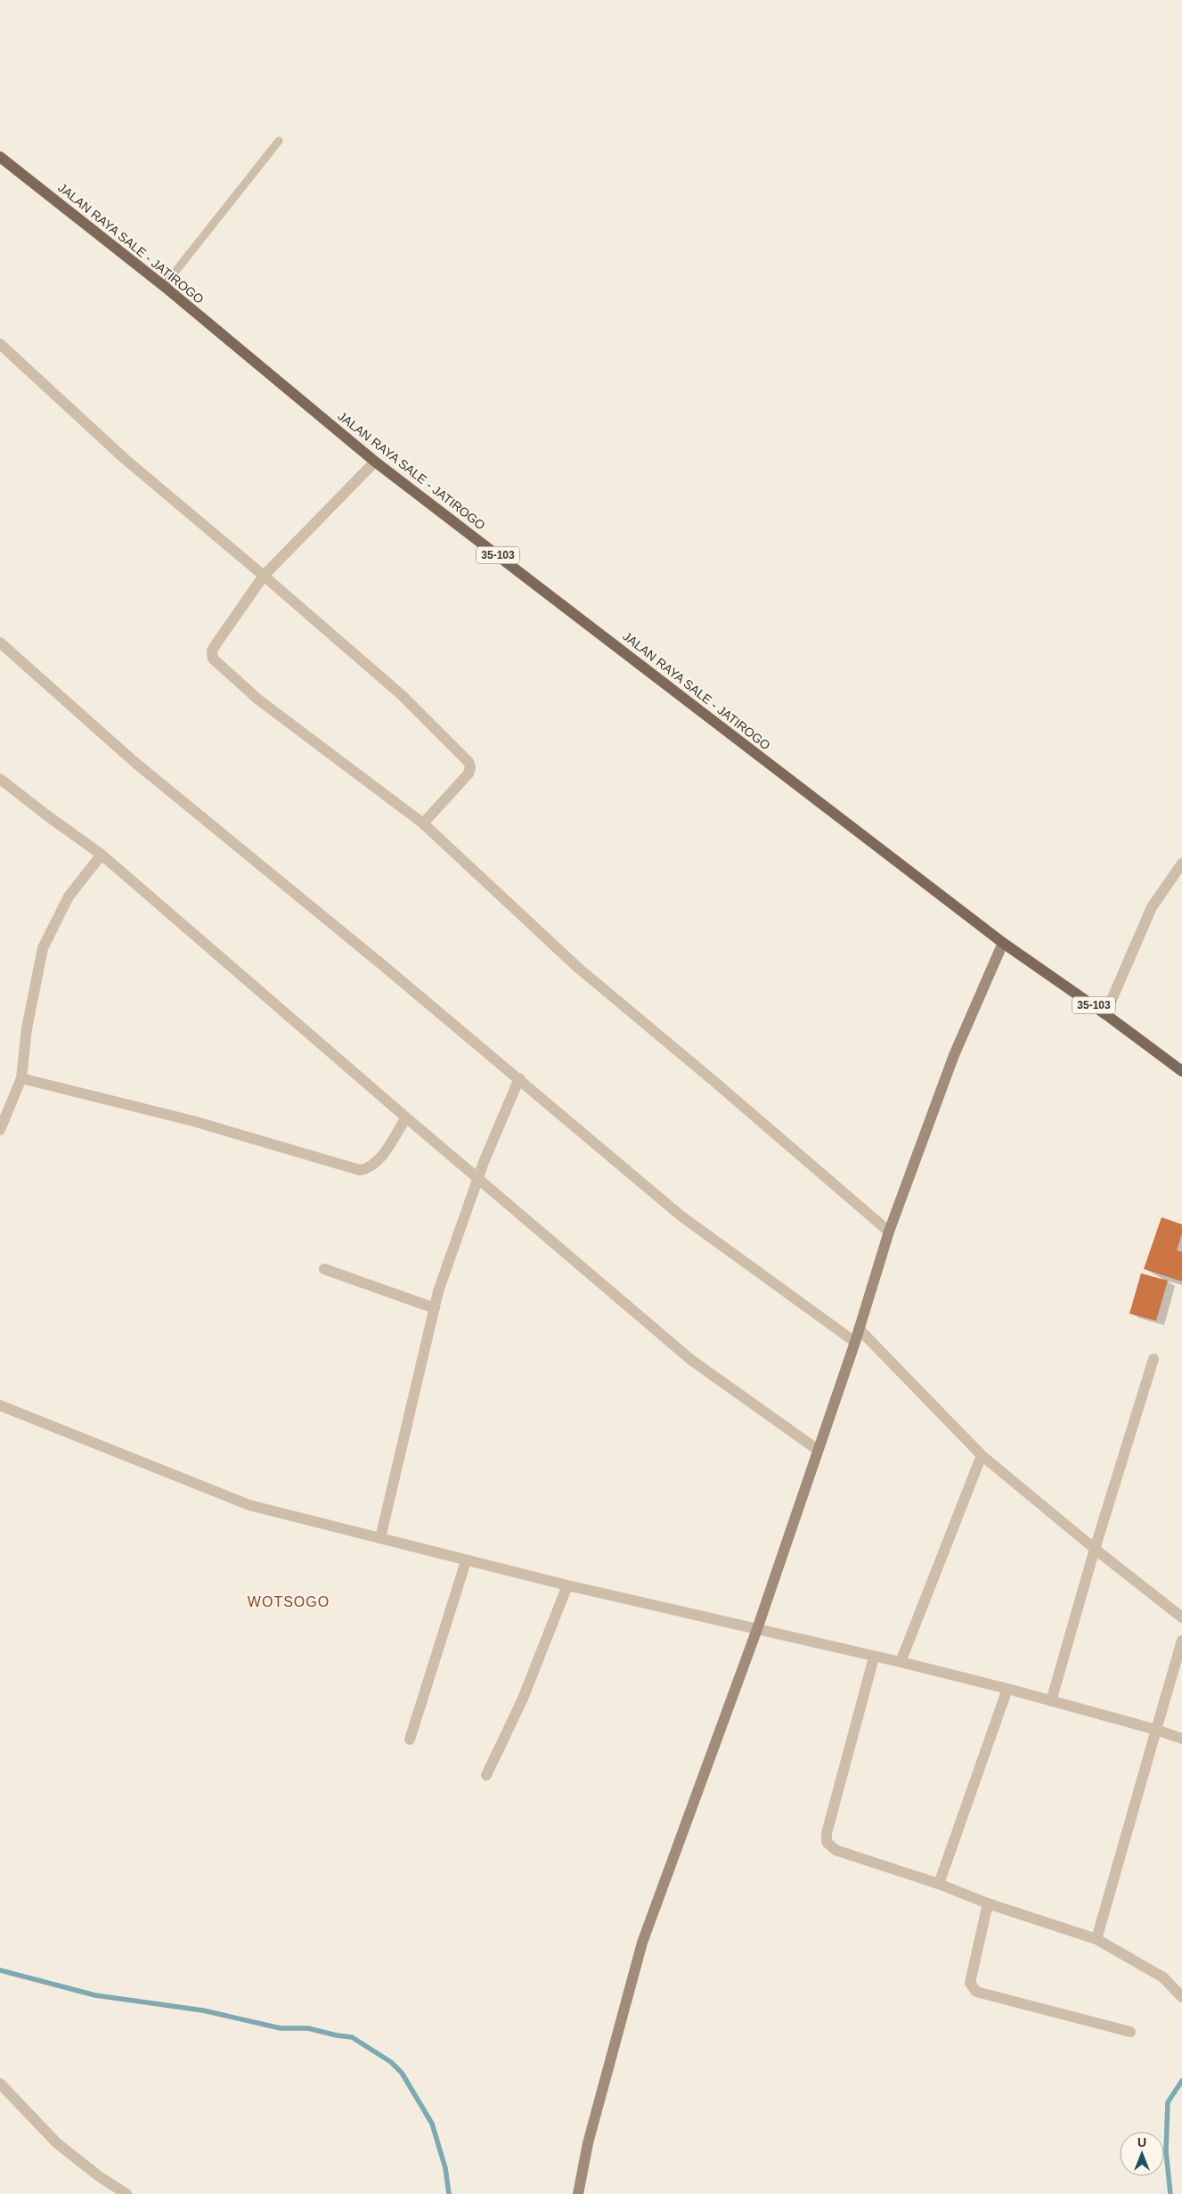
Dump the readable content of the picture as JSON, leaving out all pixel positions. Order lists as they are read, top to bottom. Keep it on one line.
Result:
{"streets":{"main road":["JALAN RAYA SALE - JATIROGO","35-103"]},"crossings":[["JALAN RAYA SALE - JATIROGO","35-103"]],"districts":["WOTSOGO"],"north":"top"}
